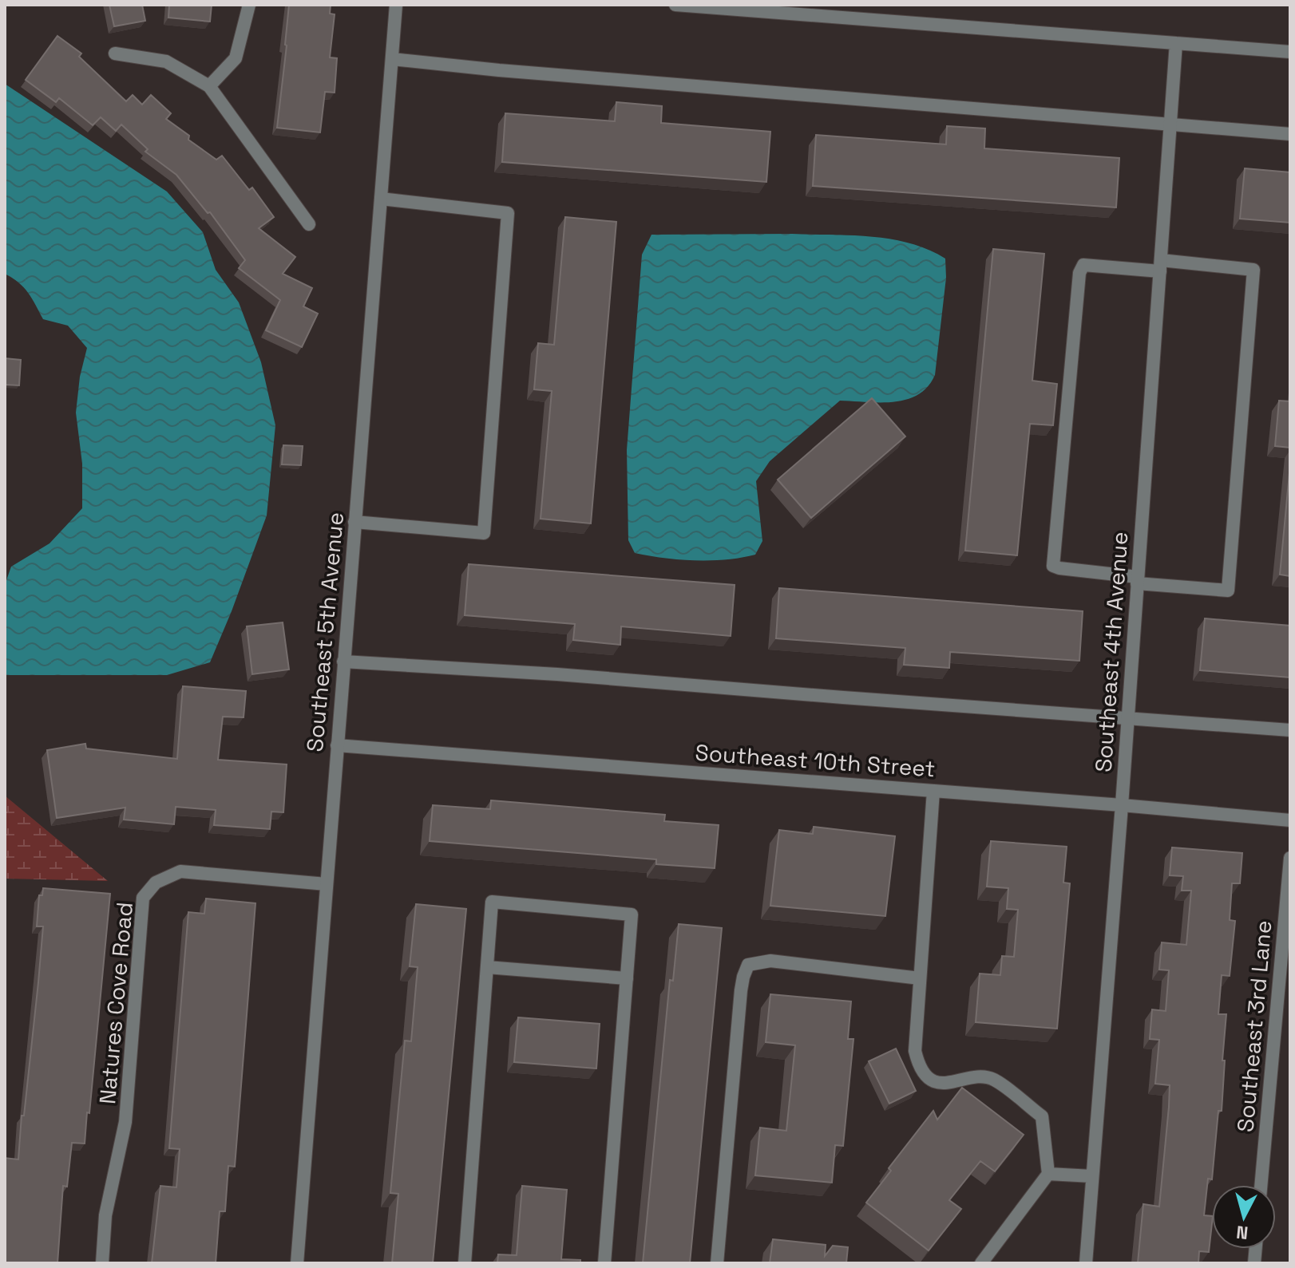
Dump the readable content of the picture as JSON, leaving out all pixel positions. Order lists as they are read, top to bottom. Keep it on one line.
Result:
{"streets":{"street":["Southeast 5th Avenue","Southeast 4th Avenue","Southeast 10th Street","Natures Cove Road","Southeast 3rd Lane"]},"crossings":[["Southeast 5th Avenue","Southeast 10th Street"],["Southeast 5th Avenue","Natures Cove Road"],["Southeast 4th Avenue","Southeast 10th Street"]],"north":"bottom"}
